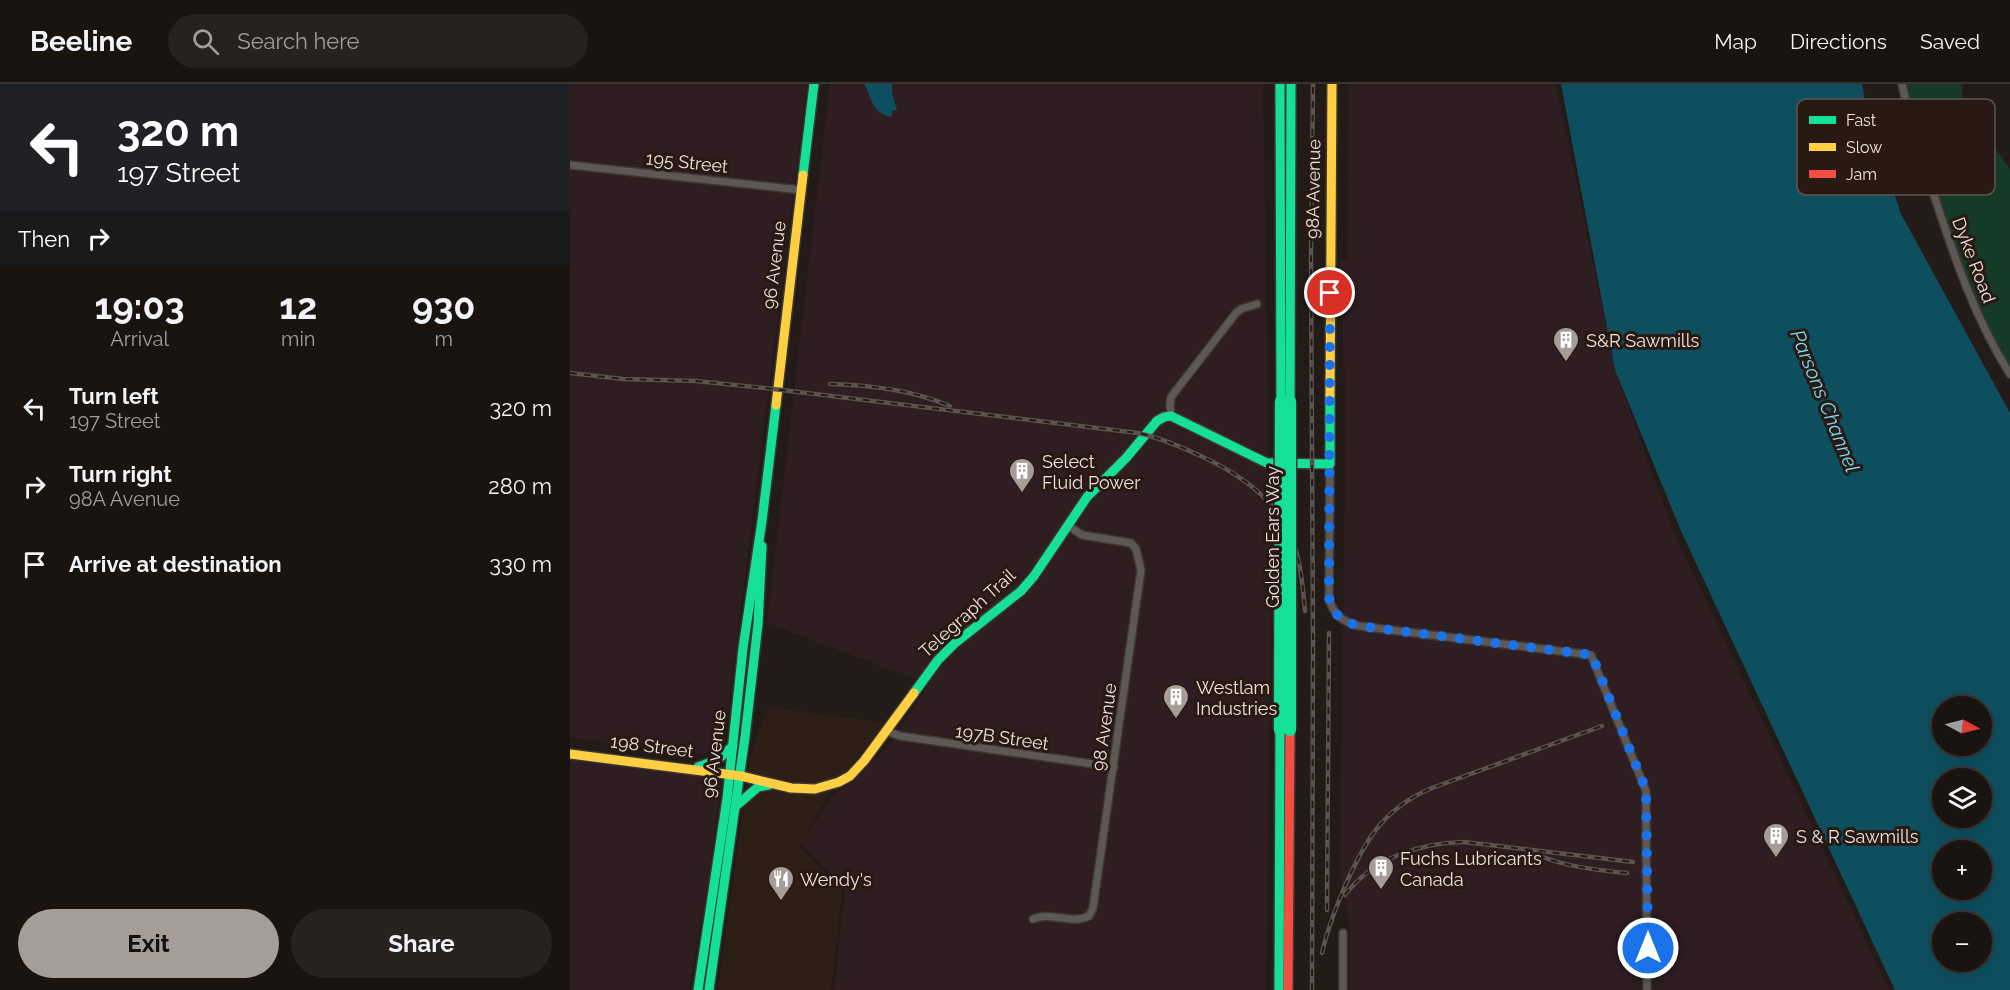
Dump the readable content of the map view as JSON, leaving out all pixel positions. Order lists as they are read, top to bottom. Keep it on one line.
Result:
{"streets":{"main road":["98A Avenue","96 Avenue","Golden Ears Way","Telegraph Trail","198 Street"],"street":["195 Street","Dyke Road","98 Avenue","197B Street"]},"crossings":[["195 Street","96 Avenue"],["96 Avenue","Telegraph Trail"],["96 Avenue","198 Street"],["Telegraph Trail","98 Avenue"],["Telegraph Trail","197B Street"],["Telegraph Trail","198 Street"],["98 Avenue","197B Street"]],"water":["Parsons Channel"],"places":{"building":["S&R Sawmills","Select Fluid Power","Westlam Industries","S & R Sawmills","Fuchs Lubricants Canada"],"restaurant":["Wendy's"]},"legend":["Fast","Slow","Jam"],"north":"right","page":{"header":"Beeline","search":"Search here","nav":["Map","Directions","Saved"],"turn":["320 m","197 Street"],"then":"Then","eta":["19:03","Arrival","12","min","930","m"],"list":[{"name":"Turn left","note":"197 Street","value":"320 m"},{"name":"Turn right","note":"98A Avenue","value":"280 m"},{"name":"Arrive at destination","value":"330 m"}],"map_buttons":["+","−"],"buttons":["Exit","Share"]}}
